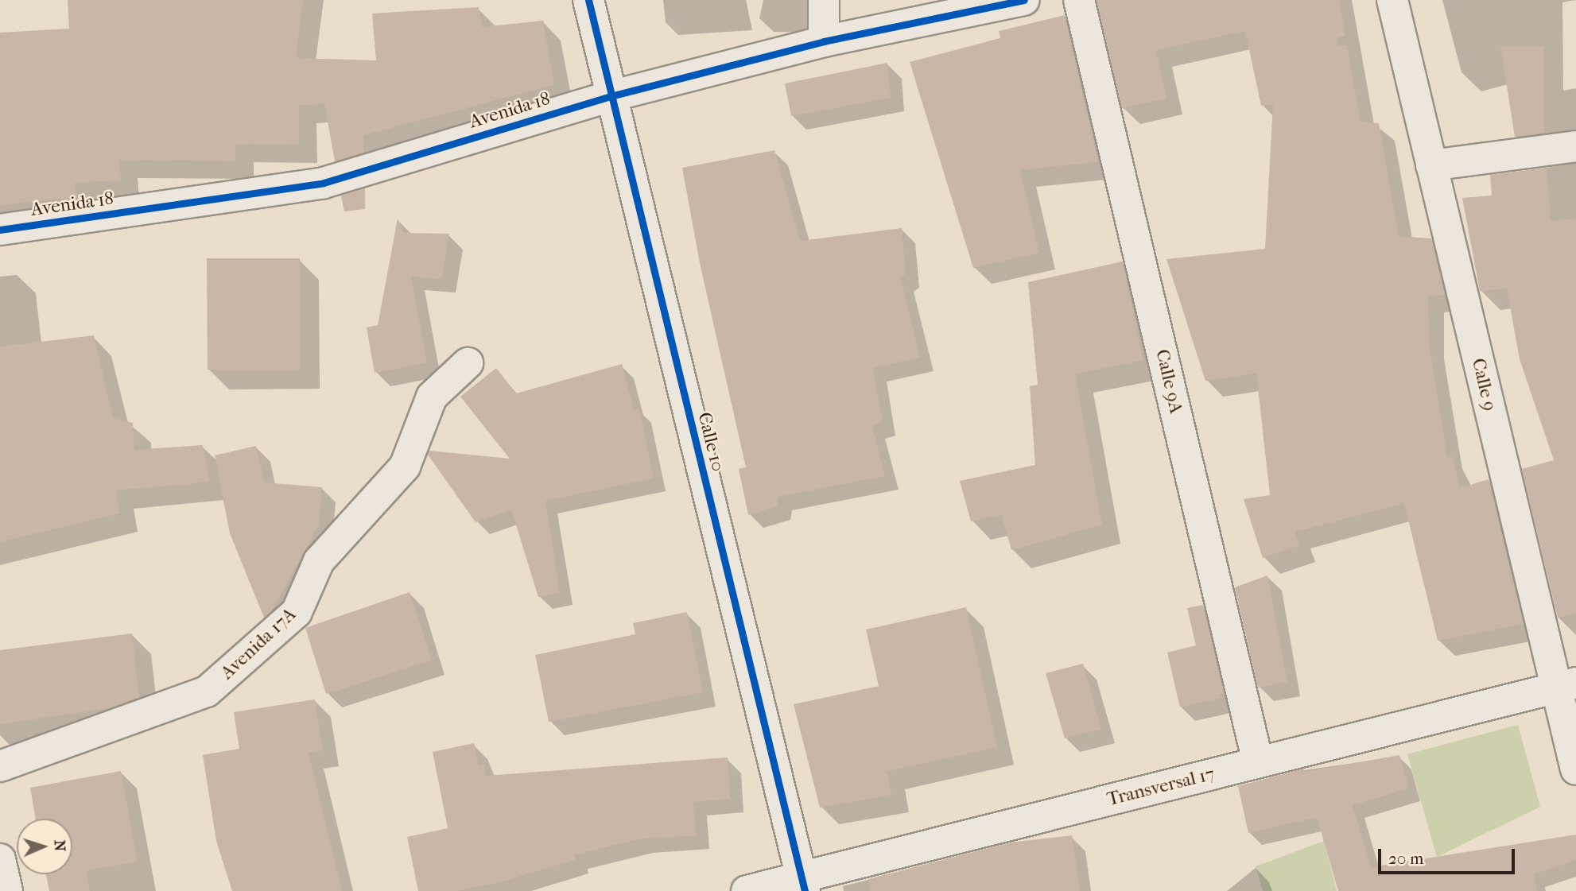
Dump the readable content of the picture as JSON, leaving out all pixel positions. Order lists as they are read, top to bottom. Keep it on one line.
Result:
{"streets":{"street":["Avenida 18","Calle 9A","Calle 9","Calle 10","Avenida 17A","Transversal 17"]},"crossings":[["Avenida 18","Calle 10"],["Calle 9A","Transversal 17"],["Calle 9","Transversal 17"],["Calle 10","Transversal 17"]],"scale_bar":"20 m","north":"right"}
